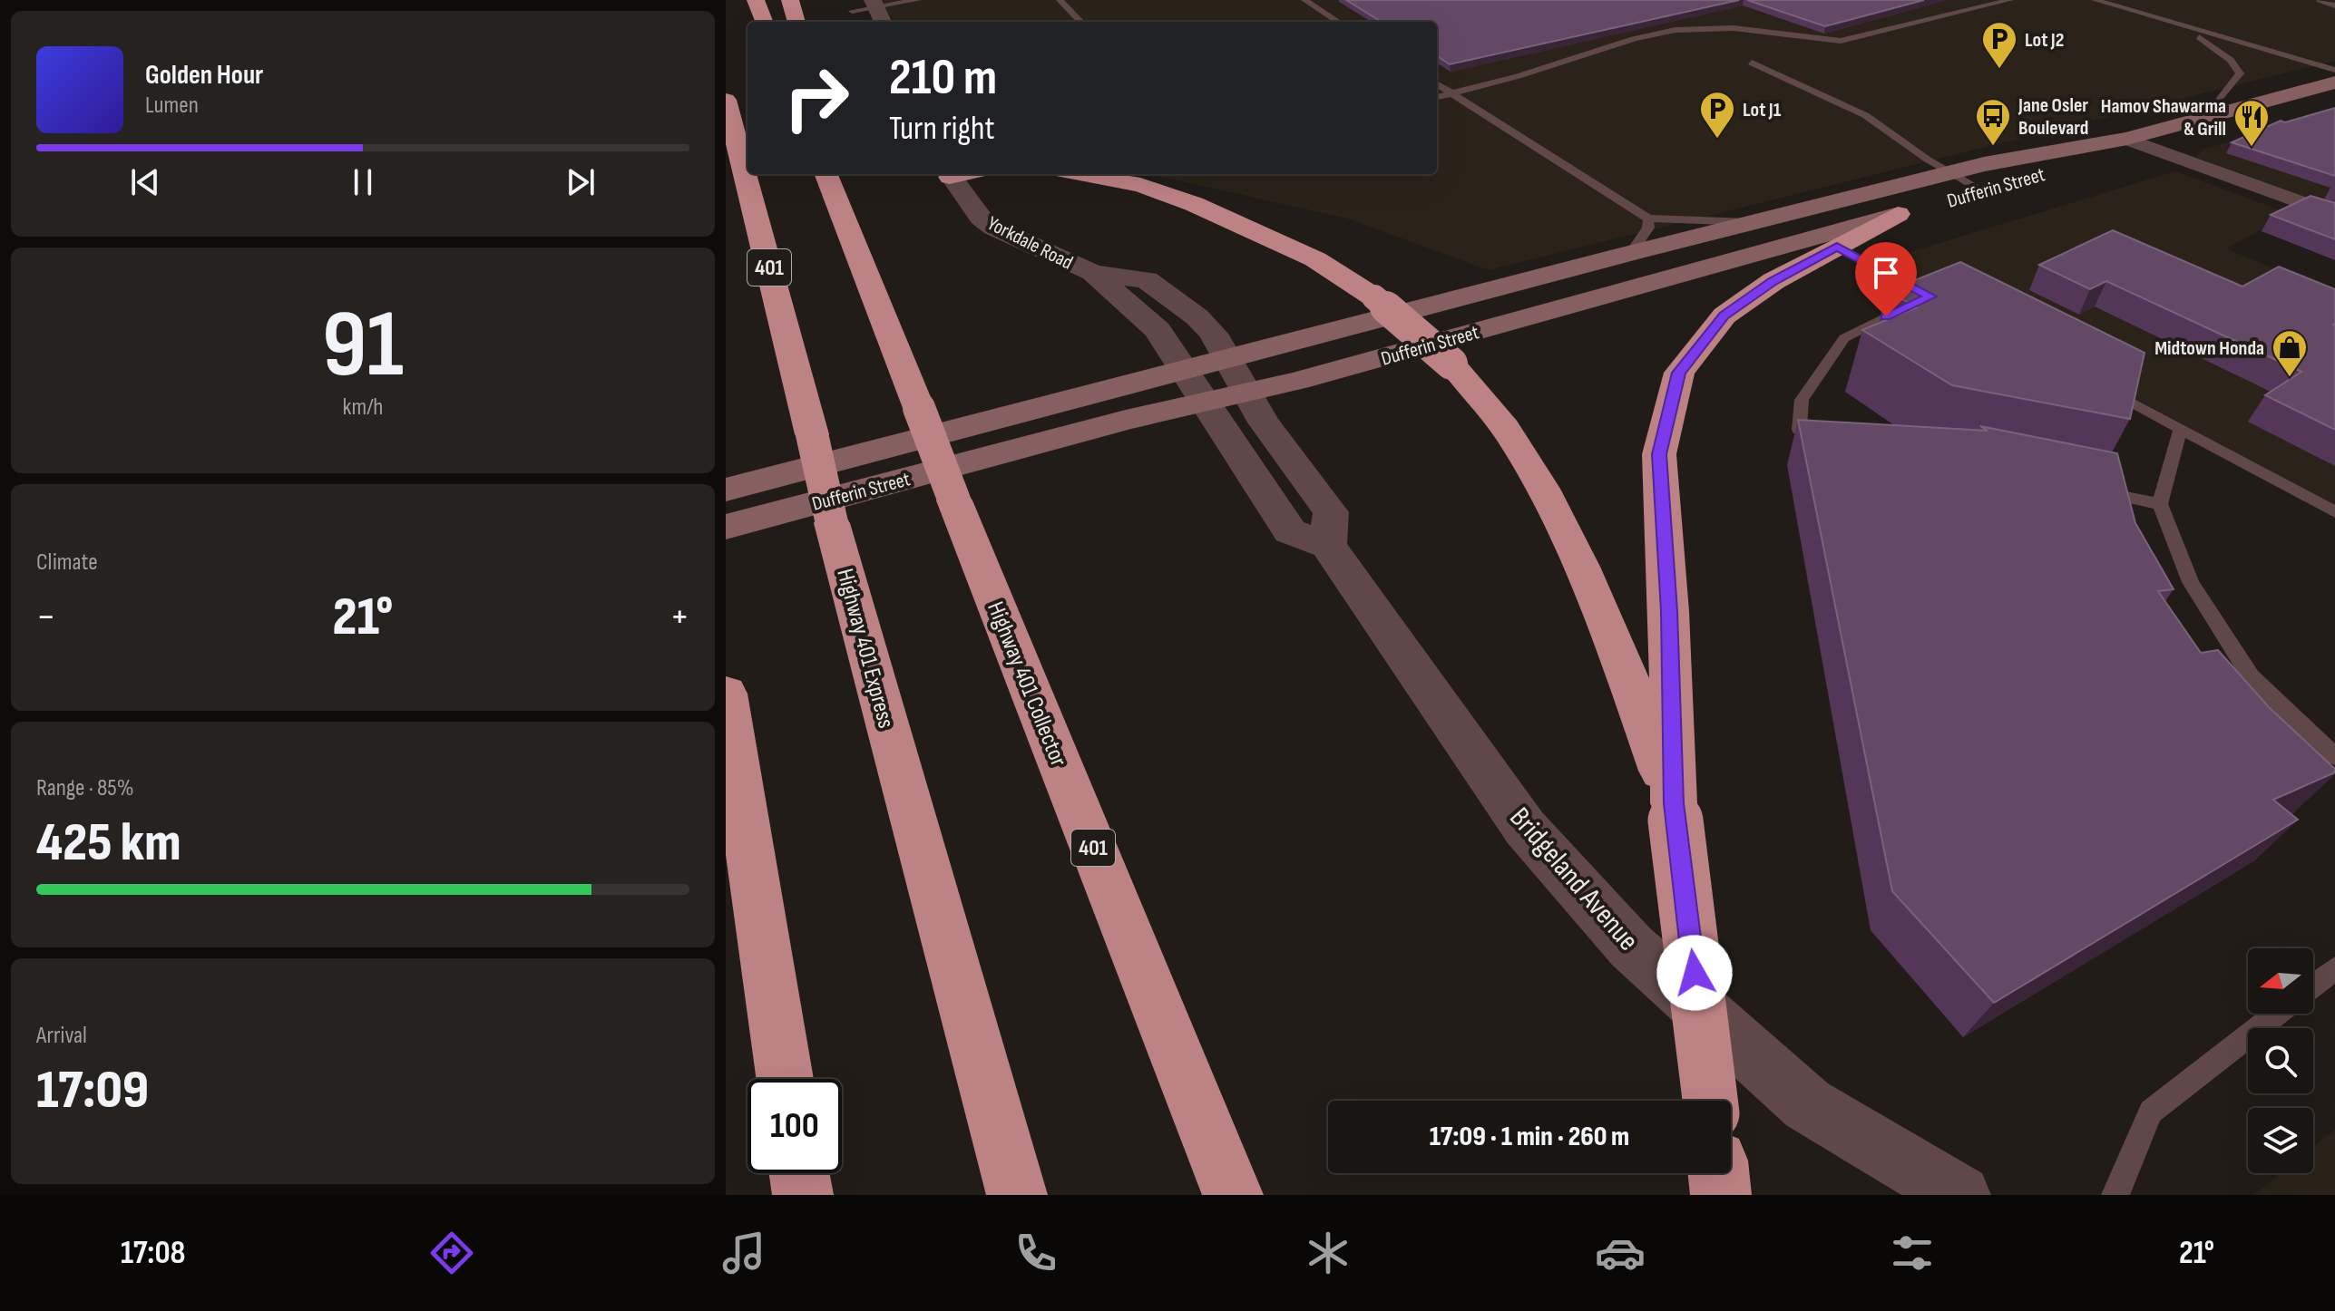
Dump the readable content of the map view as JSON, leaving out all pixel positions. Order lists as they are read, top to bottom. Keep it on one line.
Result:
{"streets":{"highway":["401","Highway 401 Express","Highway 401 Collector"],"main road":["Dufferin Street"],"street":["Yorkdale Road","Bridgeland Avenue"]},"crossings":[["Dufferin Street","Yorkdale Road"]],"places":{"parking":["Lot J2","Lot J1"],"bus stop":["Jane Osler Boulevard"],"restaurant":["Hamov Shawarma & Grill"],"shop":["Midtown Honda"]},"north":"left","page":{"turn":["210 m","Turn right"],"song":["Golden Hour","Lumen"],"tile":[["91","km/h"],"Climate",["Range · 85%","425 km"],["Arrival","17:09"]],"heat":["−","21°","+"],"limit":"100","trip":"17:09 · 1 min · 260 m","tabs":["17:08","21°"]}}
